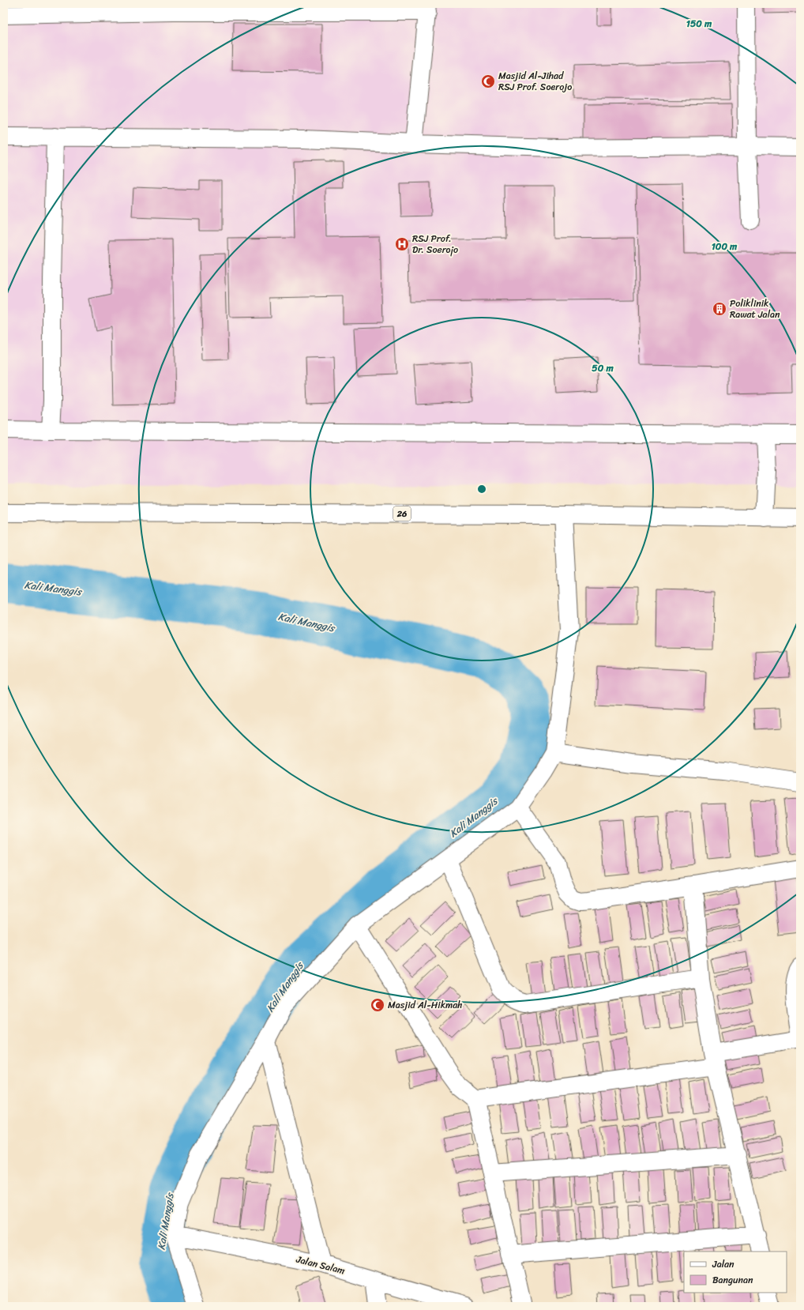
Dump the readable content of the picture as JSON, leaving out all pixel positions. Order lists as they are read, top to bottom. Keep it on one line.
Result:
{"streets":{"main road":["26","Jalan Salam"]},"water":["Kali Manggis"],"places":{"mosque":["Masjid Al-Jihad RSJ Prof. Soerojo","Masjid Al-Hikmah"],"hospital":["RSJ Prof. Dr. Soerojo"],"building":["Poliklinik Rawat Jalan"]},"legend":["Jalan","Bangunan"],"rings":["150 m","100 m","50 m"]}
